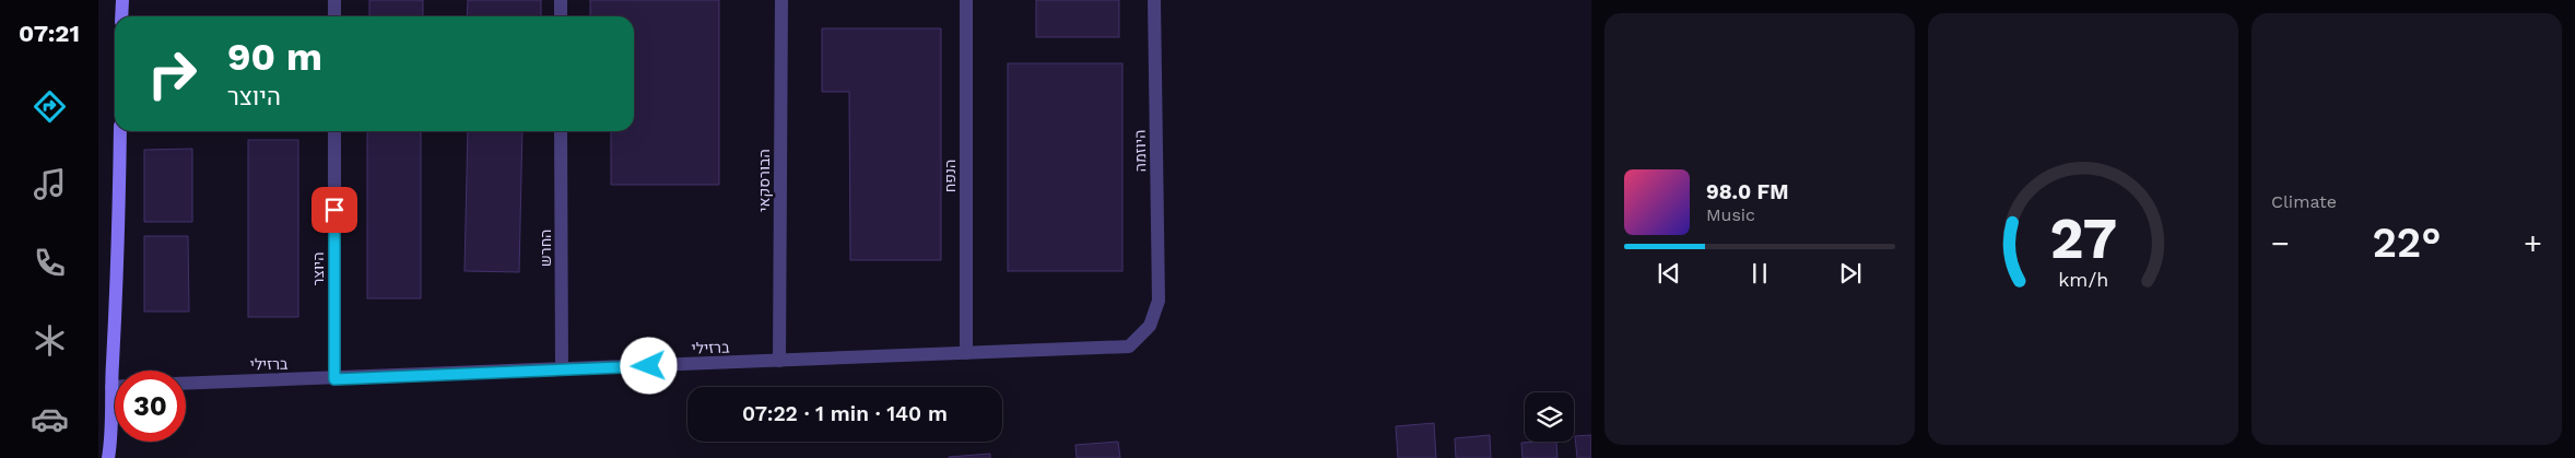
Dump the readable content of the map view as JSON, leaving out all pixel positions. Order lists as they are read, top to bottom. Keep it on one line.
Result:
{"streets":{"street":["היוזמה","הנפח","הבורסקאי","החרש","היוצר","ברזילי"]},"crossings":[["היוזמה","ברזילי"],["הנפח","ברזילי"],["הבורסקאי","ברזילי"],["החרש","ברזילי"],["היוצר","ברזילי"]],"page":{"tabs":"07:21","tile":"Climate","turn":["90 m","היוצר"],"song":["98.0 FM","Music"],"heat":["−","22°","+"],"limit":"30","trip":"07:22 · 1 min · 140 m","gauge":["27","km/h"]}}
